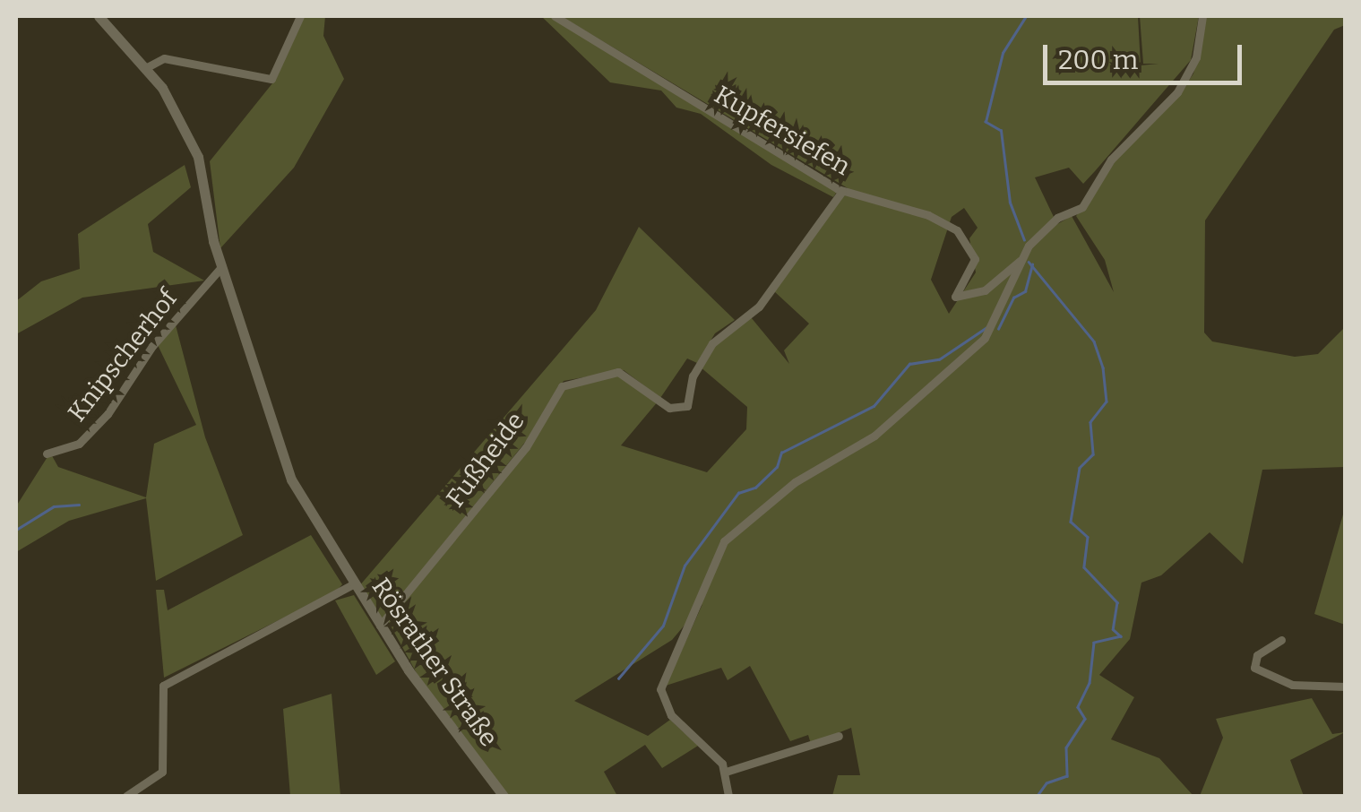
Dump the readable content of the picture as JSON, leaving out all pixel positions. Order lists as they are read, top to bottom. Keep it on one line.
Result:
{"streets":{"street":["Kupfersiefen","Knipscherhof","Fußheide","Rösrather Straße"]},"crossings":[["Kupfersiefen","Fußheide"],["Knipscherhof","Rösrather Straße"],["Fußheide","Rösrather Straße"]],"scale_bar":"200 m"}
